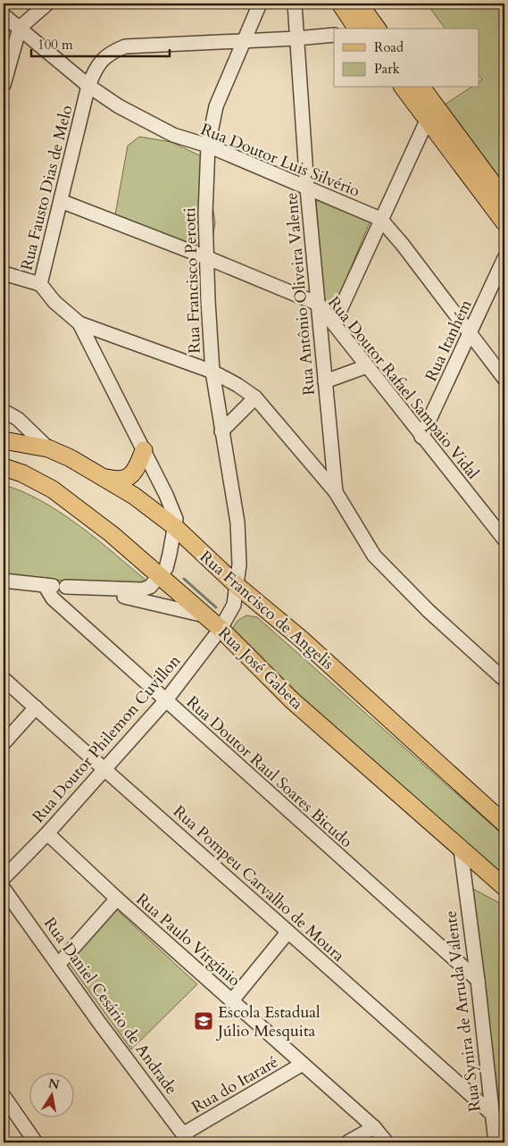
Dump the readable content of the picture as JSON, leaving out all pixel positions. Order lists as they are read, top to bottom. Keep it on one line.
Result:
{"streets":{"main road":["Rua Francisco de Angelis","Rua José Gabeta"],"street":["Rua Doutor Luis Silvério","Rua Fausto Dias de Melo","Rua Francisco Perotti","Rua Antônio Oliveira Valente","Rua Itanhém","Rua Doutor Rafael Sampaio Vidal","Rua Doutor Philemon Cuvillon","Rua Doutor Raul Soares Bicudo","Rua Pompeu Carvalho de Moura","Rua Paulo Virgínio","Rua Daniel Cesário de Andrade","Rua Synira de Arruda Valente","Rua do Itararé"]},"crossings":[["Rua Doutor Luis Silvério","Rua Fausto Dias de Melo"],["Rua Doutor Luis Silvério","Rua Francisco Perotti"],["Rua Doutor Luis Silvério","Rua Antônio Oliveira Valente"],["Rua Doutor Luis Silvério","Rua Itanhém"],["Rua Fausto Dias de Melo","Rua Francisco Perotti"],["Rua Fausto Dias de Melo","Rua Antônio Oliveira Valente"],["Rua Fausto Dias de Melo","Rua Doutor Rafael Sampaio Vidal"],["Rua Fausto Dias de Melo","Rua Francisco de Angelis"],["Rua Francisco Perotti","Rua Doutor Rafael Sampaio Vidal"],["Rua Francisco Perotti","Rua Doutor Philemon Cuvillon"],["Rua Antônio Oliveira Valente","Rua Doutor Rafael Sampaio Vidal"],["Rua Itanhém","Rua Doutor Rafael Sampaio Vidal"],["Rua Francisco de Angelis","Rua Doutor Philemon Cuvillon"],["Rua José Gabeta","Rua Doutor Philemon Cuvillon"],["Rua José Gabeta","Rua Synira de Arruda Valente"],["Rua Doutor Philemon Cuvillon","Rua Doutor Raul Soares Bicudo"],["Rua Doutor Philemon Cuvillon","Rua Pompeu Carvalho de Moura"],["Rua Doutor Philemon Cuvillon","Rua Paulo Virgínio"],["Rua Doutor Raul Soares Bicudo","Rua Synira de Arruda Valente"],["Rua Pompeu Carvalho de Moura","Rua Synira de Arruda Valente"],["Rua Paulo Virgínio","Rua do Itararé"],["Rua Daniel Cesário de Andrade","Rua do Itararé"]],"places":{"school or university":["Escola Estadual Júlio Mesquita"]},"legend":["Road","Park"],"scale_bar":"100 m","north":"top"}
